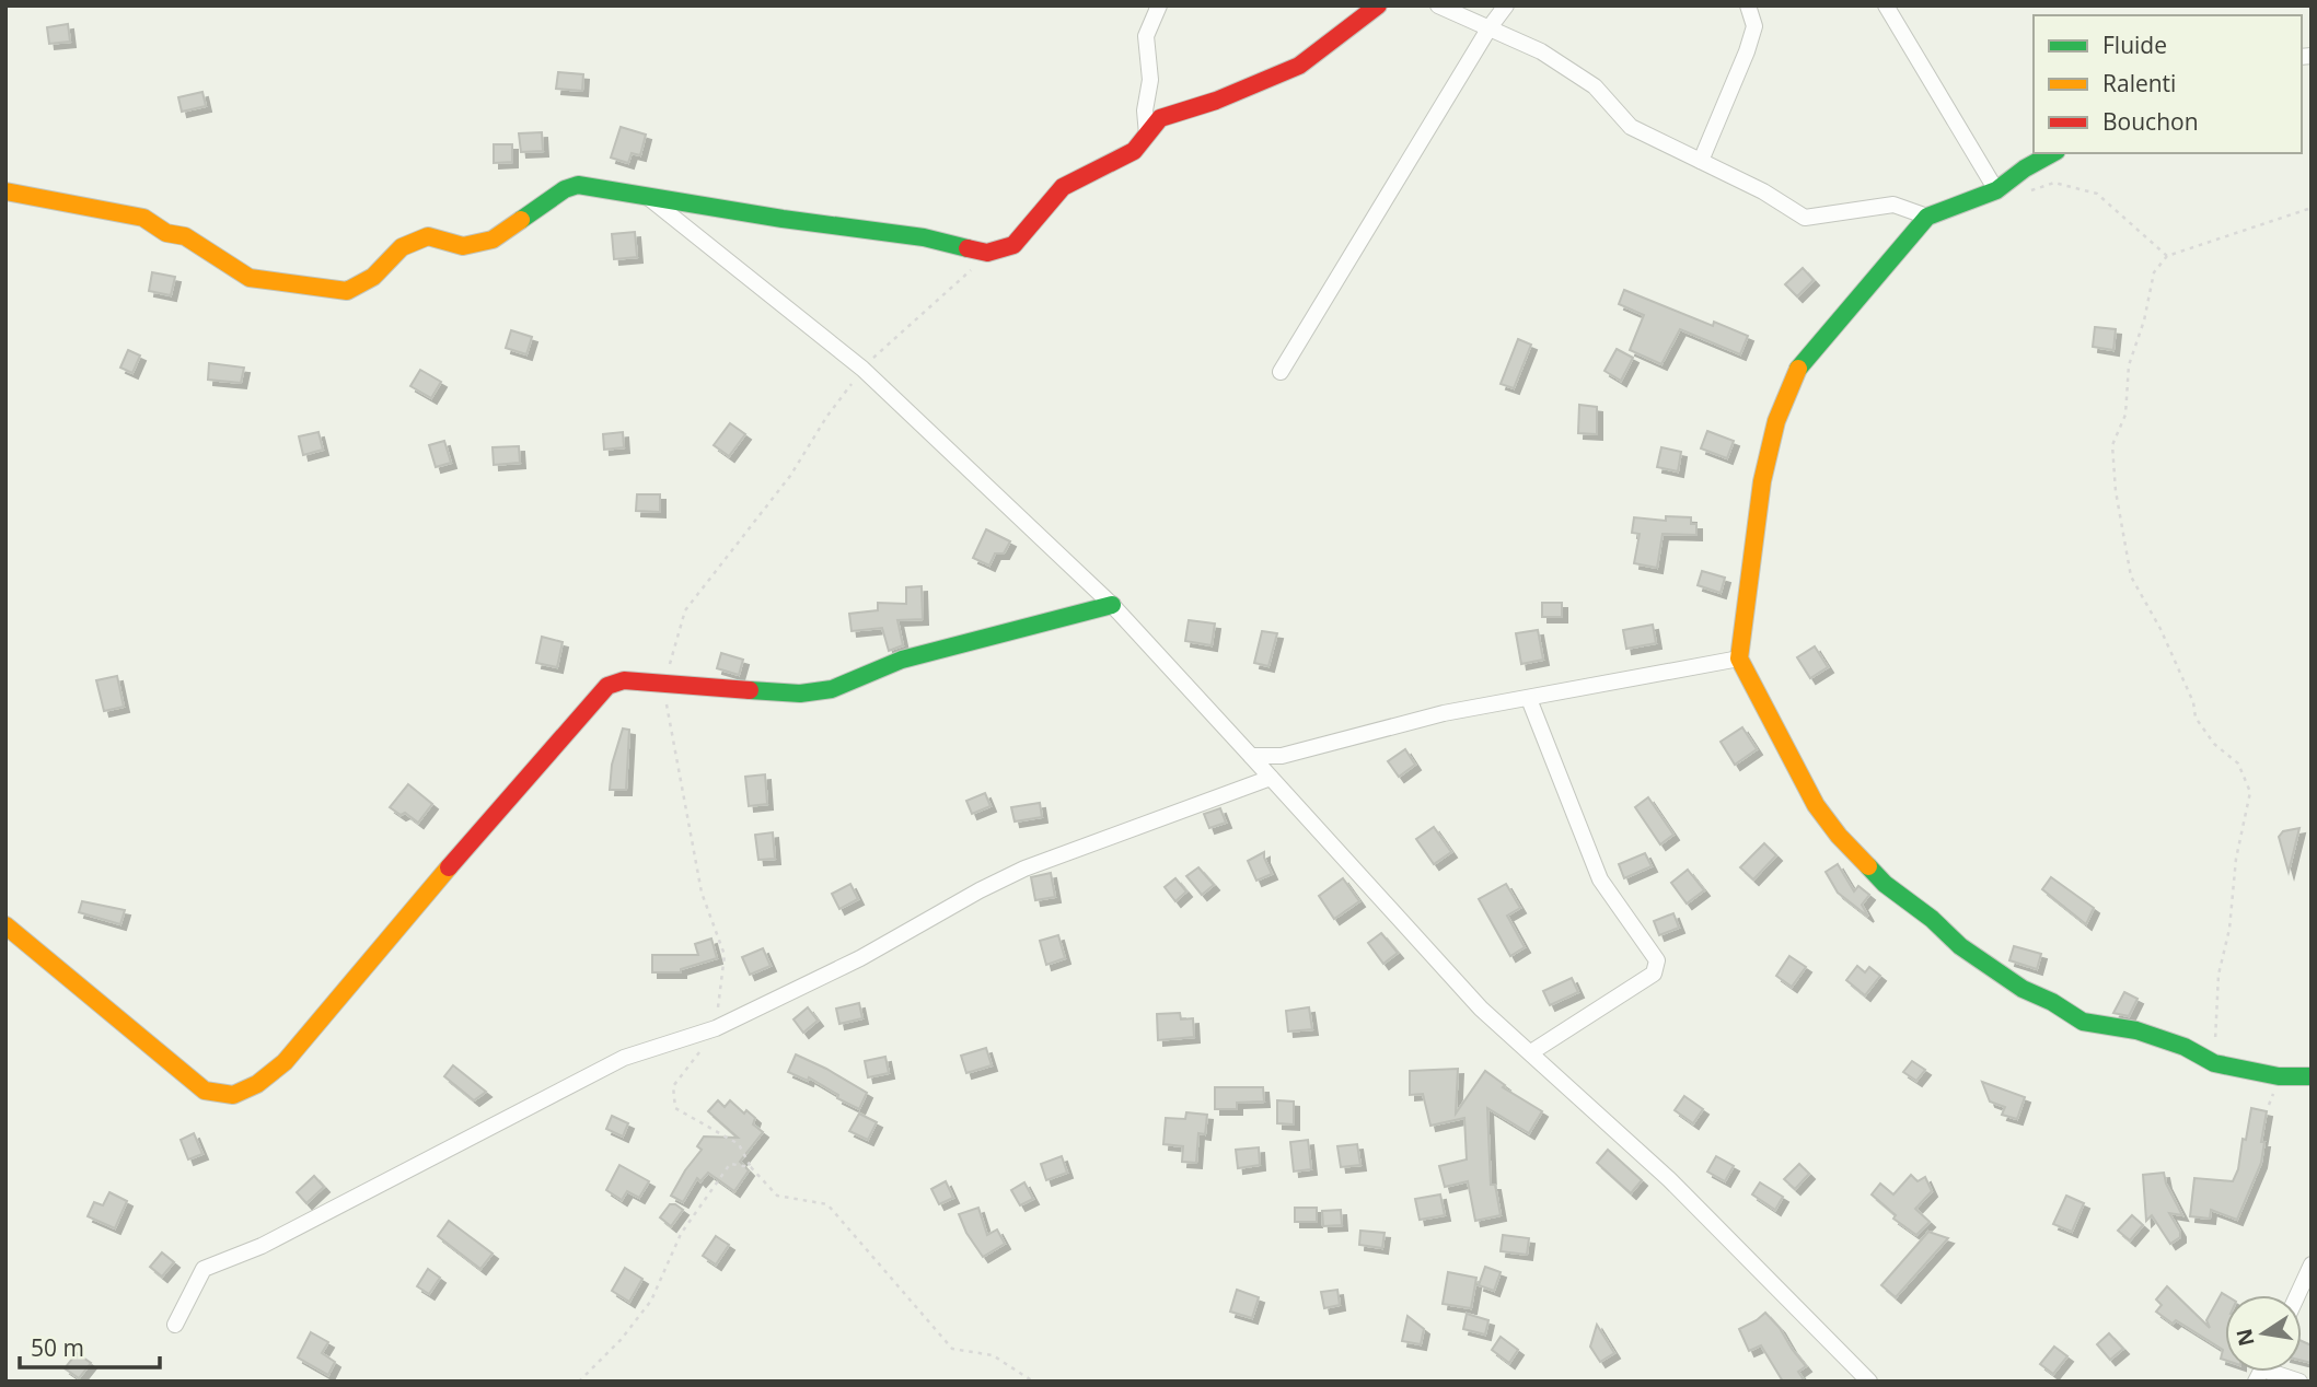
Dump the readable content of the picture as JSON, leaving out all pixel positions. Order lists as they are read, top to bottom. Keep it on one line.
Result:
{"legend":["Fluide","Ralenti","Bouchon"],"scale_bar":"50 m","north":"left"}
